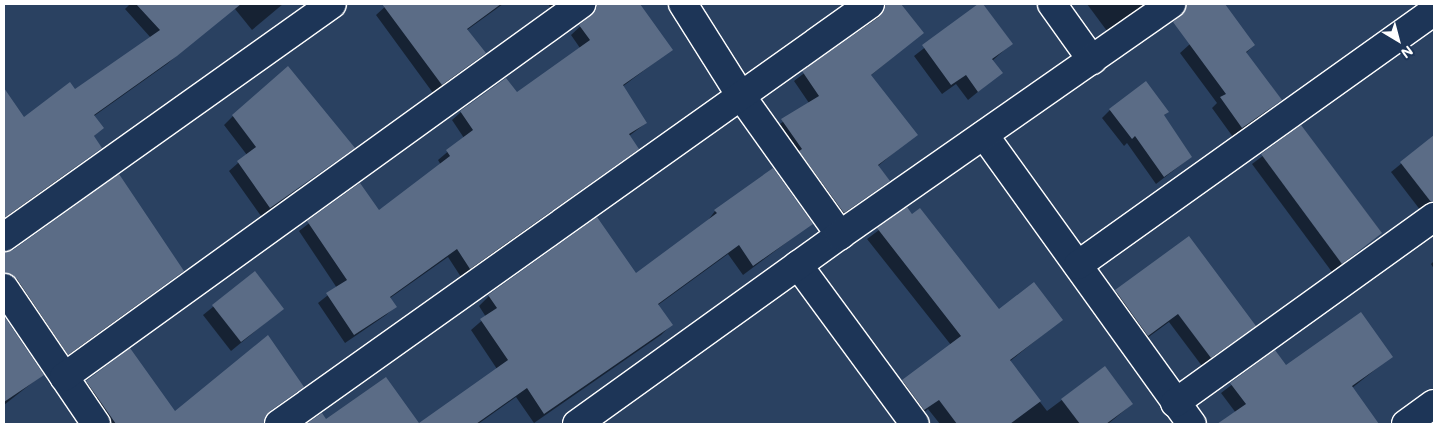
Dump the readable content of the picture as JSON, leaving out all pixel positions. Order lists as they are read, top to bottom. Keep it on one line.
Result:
{"north":"bottom right"}
